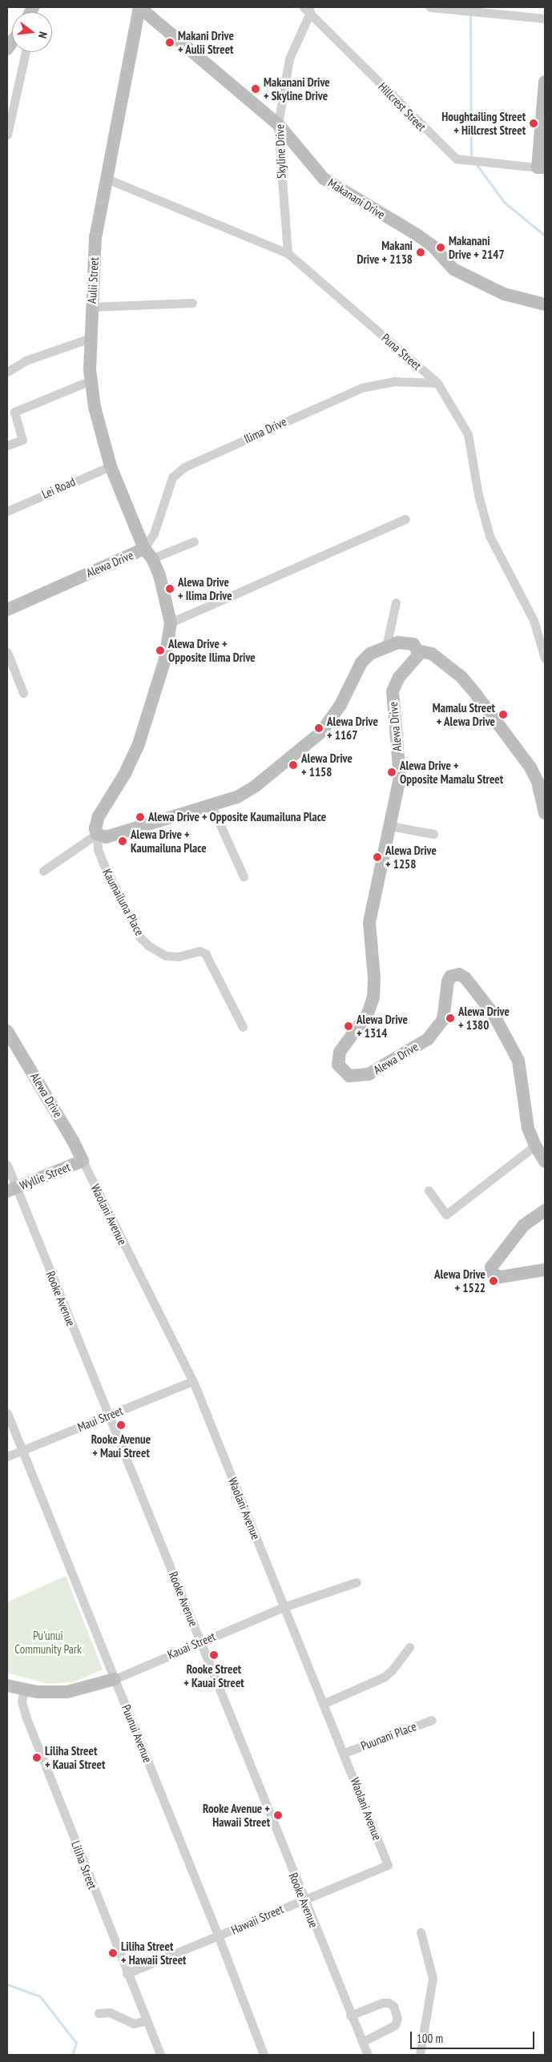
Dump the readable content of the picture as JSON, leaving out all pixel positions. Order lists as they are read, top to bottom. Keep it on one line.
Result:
{"streets":{"street":["Hillcrest Street","Skyline Drive","Makanani Drive","Aulii Street","Puna Street","Ilima Drive","Lei Road","Alewa Drive","Kaumailuna Place","Wyllie Street","Waolani Avenue","Rooke Avenue","Maui Street","Kauai Street","Puunui Avenue","Puunani Place","Liliha Street","Hawaii Street"]},"crossings":[["Hillcrest Street","Skyline Drive"],["Skyline Drive","Makanani Drive"],["Skyline Drive","Puna Street"],["Makanani Drive","Aulii Street"],["Aulii Street","Puna Street"],["Aulii Street","Ilima Drive"],["Aulii Street","Lei Road"],["Aulii Street","Alewa Drive"],["Puna Street","Ilima Drive"],["Ilima Drive","Alewa Drive"],["Alewa Drive","Kaumailuna Place"],["Alewa Drive","Wyllie Street"],["Alewa Drive","Waolani Avenue"],["Wyllie Street","Waolani Avenue"],["Wyllie Street","Rooke Avenue"],["Waolani Avenue","Maui Street"],["Waolani Avenue","Kauai Street"],["Waolani Avenue","Puunani Place"],["Waolani Avenue","Hawaii Street"],["Rooke Avenue","Maui Street"],["Rooke Avenue","Kauai Street"],["Rooke Avenue","Hawaii Street"],["Maui Street","Puunui Avenue"],["Kauai Street","Puunui Avenue"],["Kauai Street","Liliha Street"],["Puunui Avenue","Hawaii Street"],["Liliha Street","Hawaii Street"]],"parks":["Pu'unui Community Park"],"places":["Makani Drive + Aulii Street","Makanani Drive + Skyline Drive","Houghtailing Street + Hillcrest Street","Makanani Drive + 2147","Makani Drive + 2138","Alewa Drive + Ilima Drive","Alewa Drive + Opposite Ilima Drive","Mamalu Street + Alewa Drive","Alewa Drive + 1167","Alewa Drive + 1158","Alewa Drive + Opposite Mamalu Street","Alewa Drive + Opposite Kaumailuna Place","Alewa Drive + Kaumailuna Place","Alewa Drive + 1258","Alewa Drive + 1380","Alewa Drive + 1314","Alewa Drive + 1522","Rooke Avenue + Maui Street","Rooke Street + Kauai Street","Liliha Street + Kauai Street","Rooke Avenue + Hawaii Street","Liliha Street + Hawaii Street"],"scale_bar":"100 m","north":"right"}
